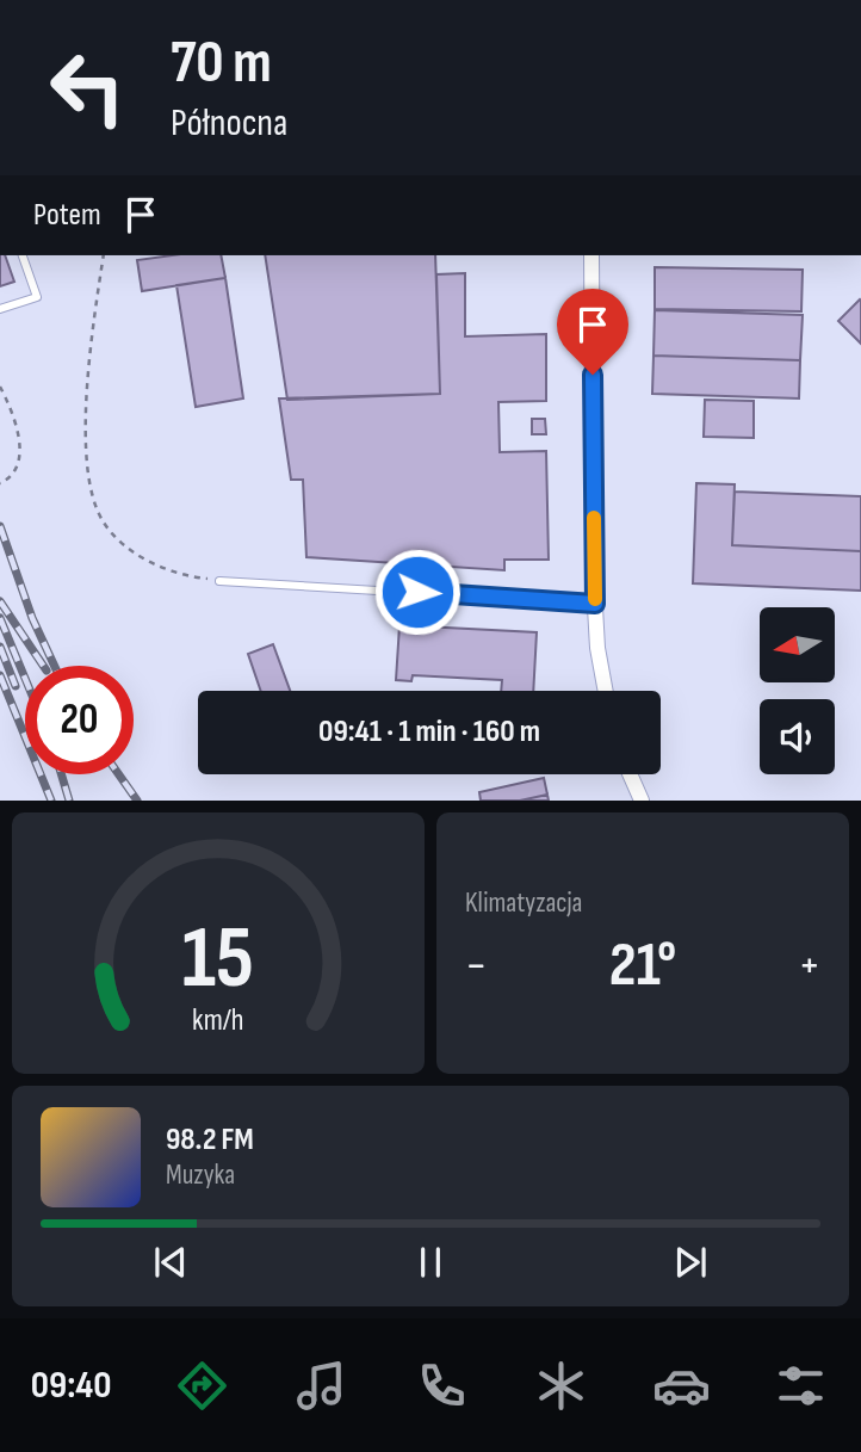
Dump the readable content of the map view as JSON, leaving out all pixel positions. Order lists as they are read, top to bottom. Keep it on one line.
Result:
{"north":"left","page":{"turn":["70 m","Północna"],"then":"Potem","limit":"20","trip":"09:41 · 1 min · 160 m","tile":"Klimatyzacja","heat":["−","21°","+"],"song":["98.2 FM","Muzyka"],"tabs":"09:40","gauge":["15","km/h"]}}
